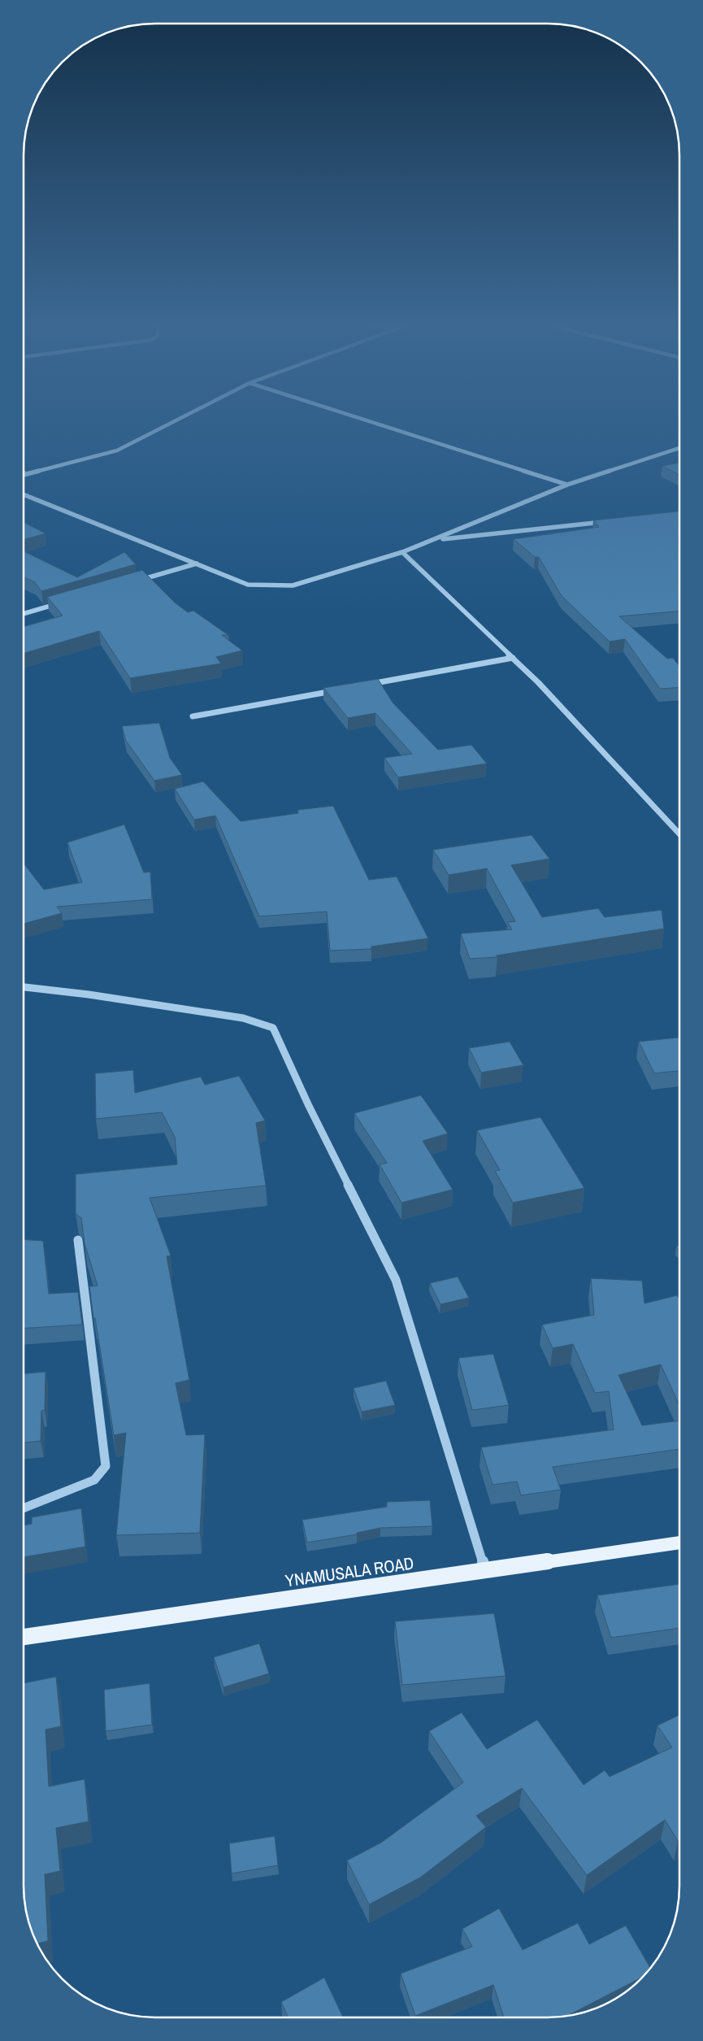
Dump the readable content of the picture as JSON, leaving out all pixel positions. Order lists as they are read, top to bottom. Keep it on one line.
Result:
{"streets":{"main road":["YNAMUSALA ROAD"]}}
